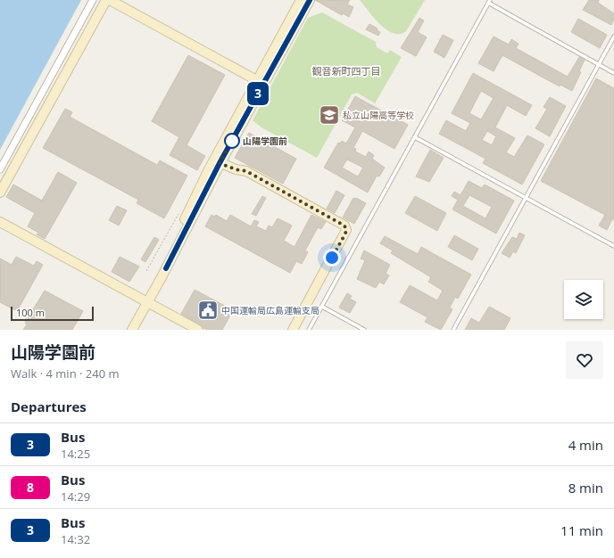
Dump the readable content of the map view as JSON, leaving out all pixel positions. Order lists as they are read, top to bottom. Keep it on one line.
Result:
{"districts":["観音新町四丁目"],"places":{"school or university":["私立山陽高等学校"],"other":["山陽学園前"],"public building":["中国運輸局広島運輸支局"]},"lines":["bus line 3"],"scale_bar":"100 m","page":{"on_map":"3","scale":"100 m","heading":[["山陽学園前","Walk · 4 min · 240 m"],"Departures"],"list":[{"mark":"3","name":"Bus","note":"14:25","value":"4 min"},{"mark":"8","name":"Bus","note":"14:29","value":"8 min"},{"mark":"3","name":"Bus","note":"14:32","value":"11 min"}]}}
